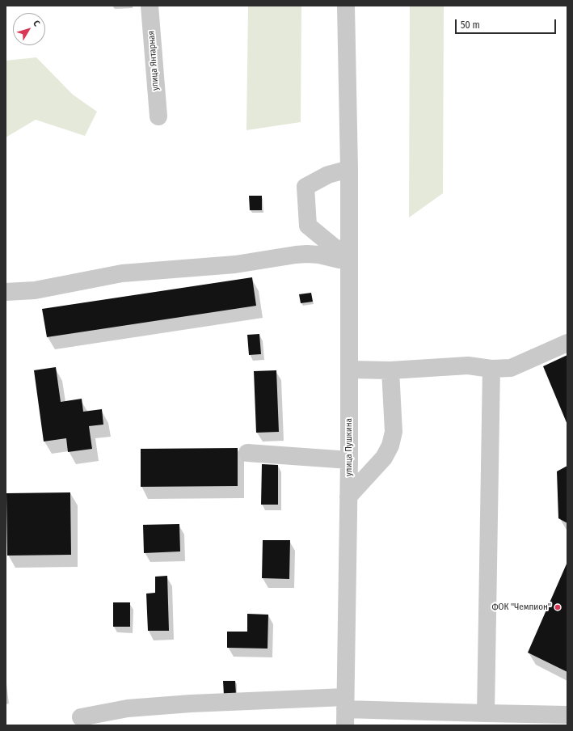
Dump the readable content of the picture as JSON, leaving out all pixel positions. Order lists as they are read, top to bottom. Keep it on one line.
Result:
{"streets":{"street":["улица Янтарная","улица Пушкина"]},"places":["ФОК \"Чемпион\""],"scale_bar":"50 m","north":"top right"}
